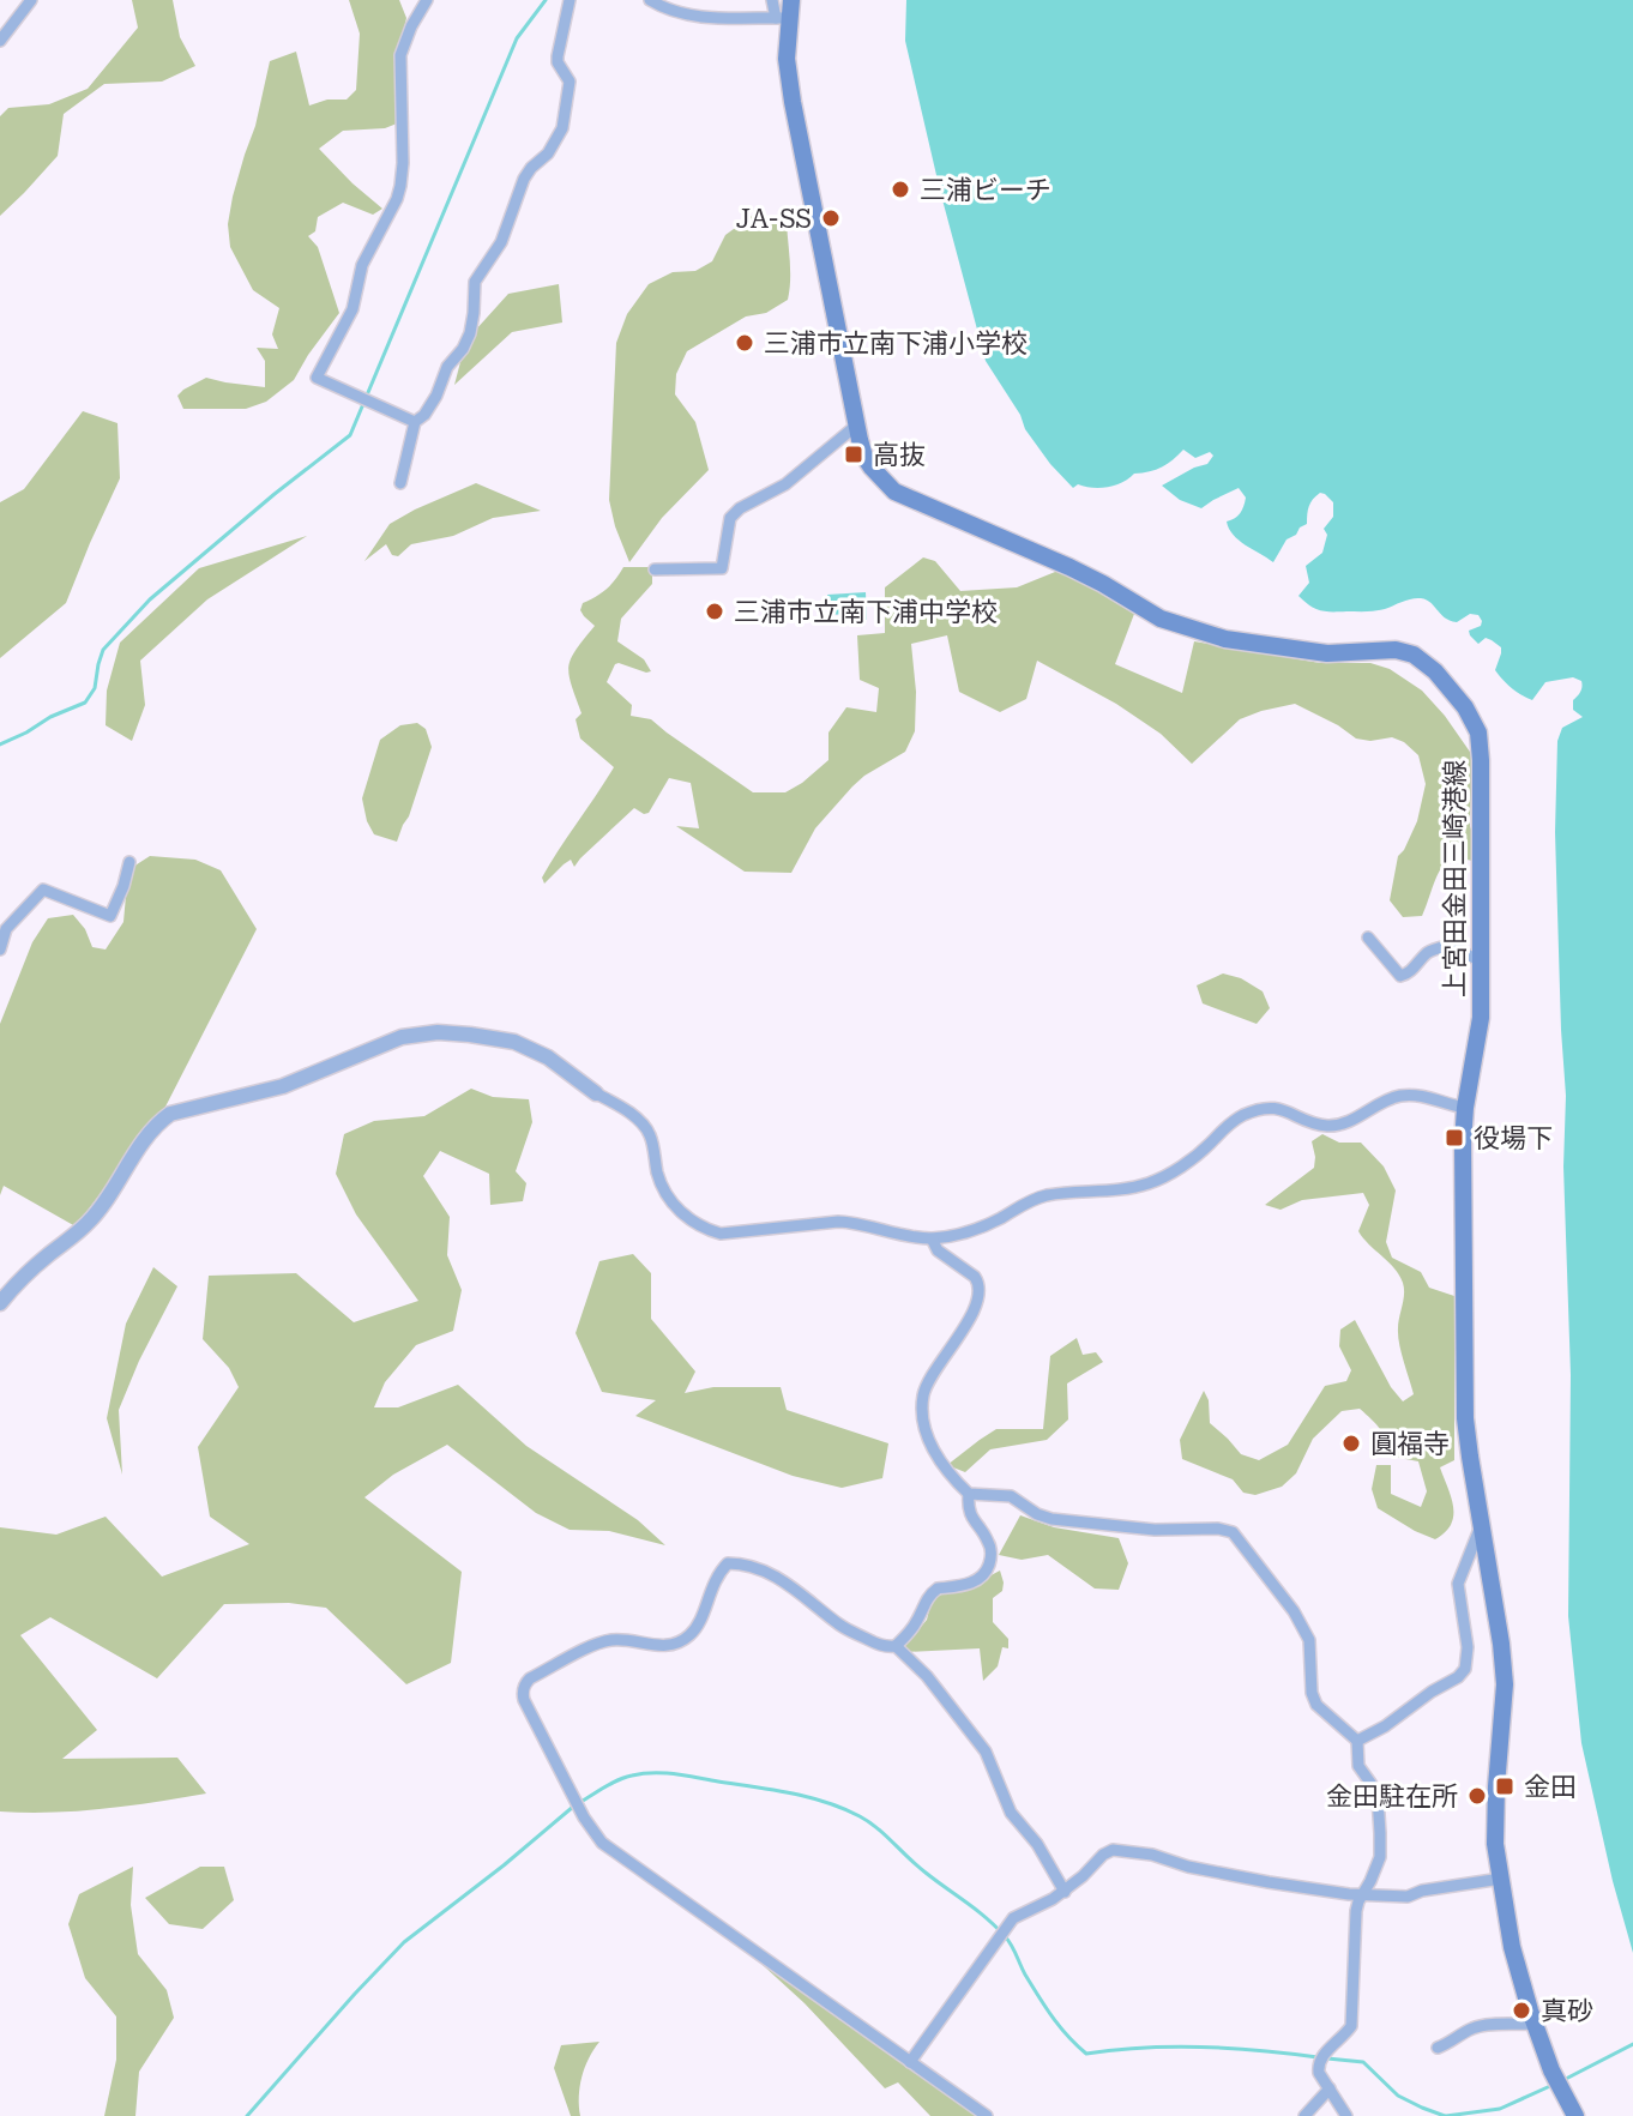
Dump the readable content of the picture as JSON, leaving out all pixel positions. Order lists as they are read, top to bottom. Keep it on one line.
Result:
{"streets":{"main road":["上宮田金田三崎港線"]},"places":{"other":["三浦ビーチ","JA-SS","三浦市立南下浦小学校","三浦市立南下浦中学校","圓福寺","金田駐在所","真砂"],"transit":["高抜","役場下","金田"]}}
